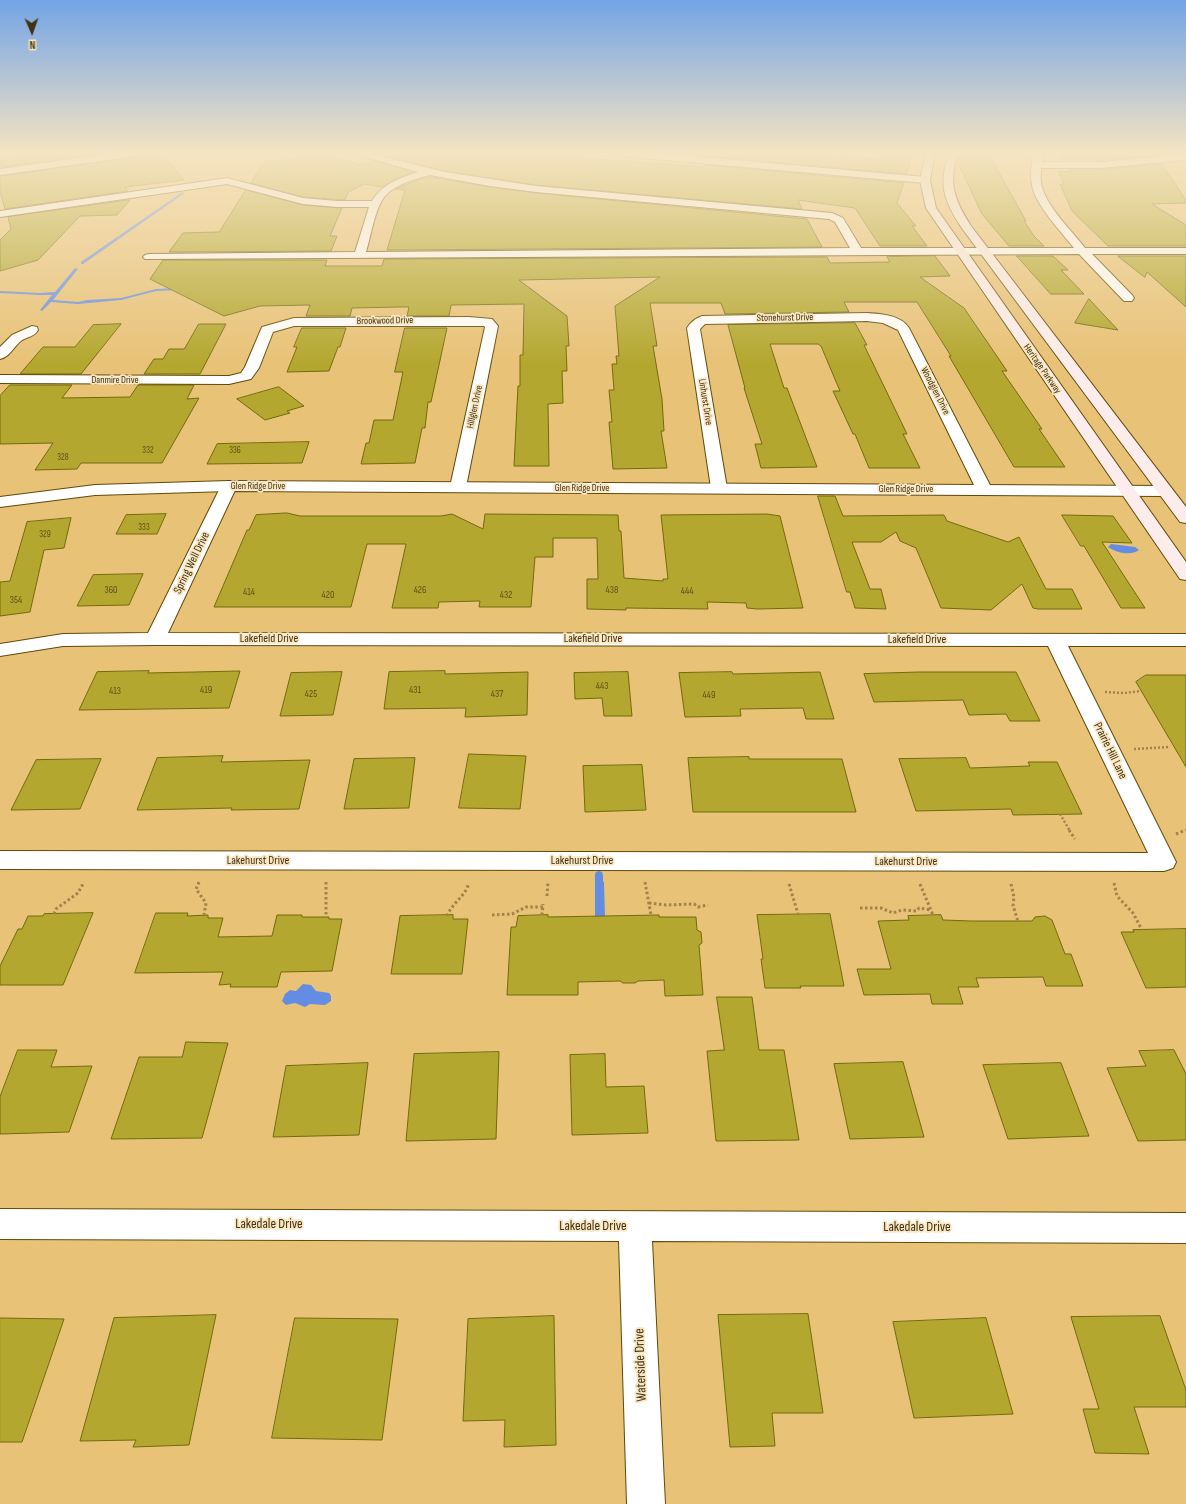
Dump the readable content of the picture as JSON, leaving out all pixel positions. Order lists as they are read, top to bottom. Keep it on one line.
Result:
{"streets":{"main road":["Heritage Parkway"],"street":["Stonehurst Drive","Brookwood Drive","Danmire Drive","Woodglen Drive","Linhurst Drive","Hillglen Drive","Glen Ridge Drive","Spring Well Drive","Lakefield Drive","Prairie Hill Lane","Lakehurst Drive","Lakedale Drive","Waterside Drive"]},"crossings":[["Stonehurst Drive","Woodglen Drive"],["Stonehurst Drive","Linhurst Drive"],["Brookwood Drive","Danmire Drive"],["Brookwood Drive","Hillglen Drive"],["Heritage Parkway","Glen Ridge Drive"],["Woodglen Drive","Glen Ridge Drive"],["Linhurst Drive","Glen Ridge Drive"],["Hillglen Drive","Glen Ridge Drive"],["Glen Ridge Drive","Spring Well Drive"],["Spring Well Drive","Lakefield Drive"],["Lakefield Drive","Prairie Hill Lane"],["Prairie Hill Lane","Lakehurst Drive"],["Lakedale Drive","Waterside Drive"]],"house_numbers":["332","336","328","333","329","360","426","438","444","414","420","432","354","443","419","431","413","425","437","449"],"north":"bottom"}
